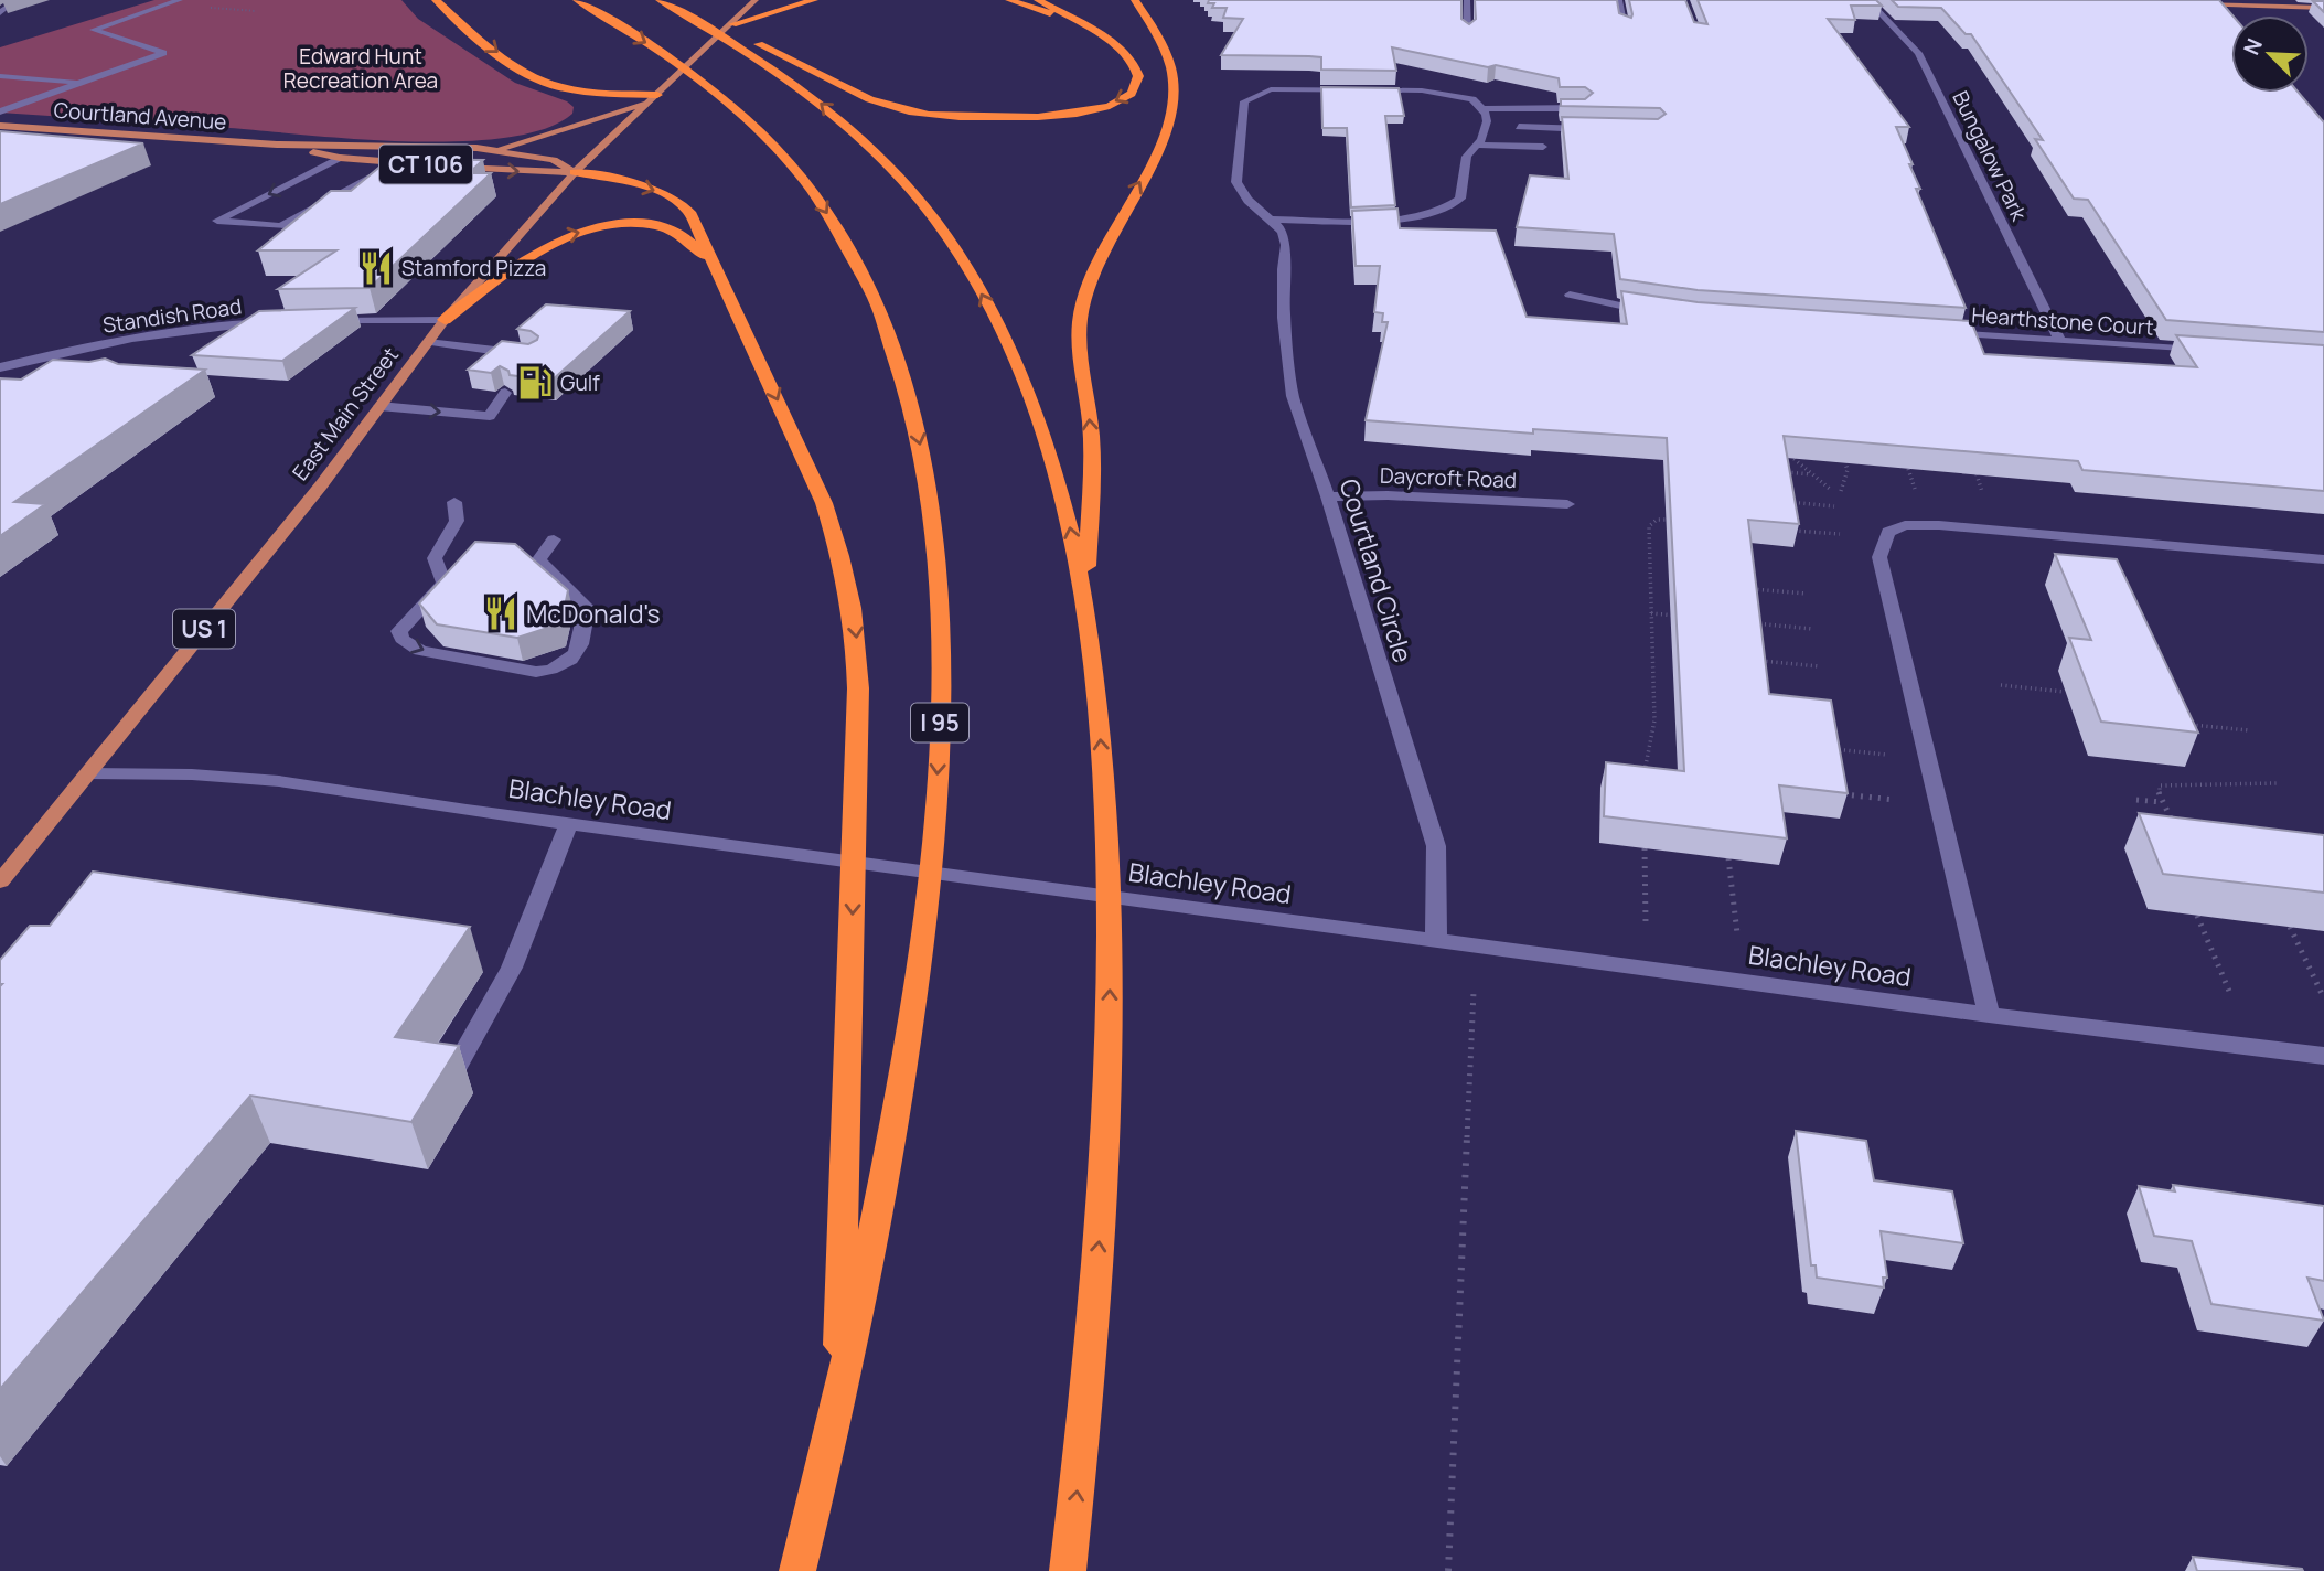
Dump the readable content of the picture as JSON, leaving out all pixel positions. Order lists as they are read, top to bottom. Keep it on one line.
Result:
{"streets":{"highway":["I 95"],"main road":["Courtland Avenue","CT 106","East Main Street","US 1"],"street":["Bungalow Park","Standish Road","Hearthstone Court","Daycroft Road","Courtland Circle","Blachley Road"]},"crossings":[["Courtland Avenue","CT 106"],["Courtland Avenue","East Main Street"],["Bungalow Park","Hearthstone Court"],["CT 106","East Main Street"],["East Main Street","Blachley Road"],["Daycroft Road","Courtland Circle"],["Courtland Circle","Blachley Road"]],"parks":["Edward Hunt Recreation Area"],"places":{"restaurant":["Stamford Pizza","McDonald's"],"fuel station":["Gulf"]},"north":"top left"}
